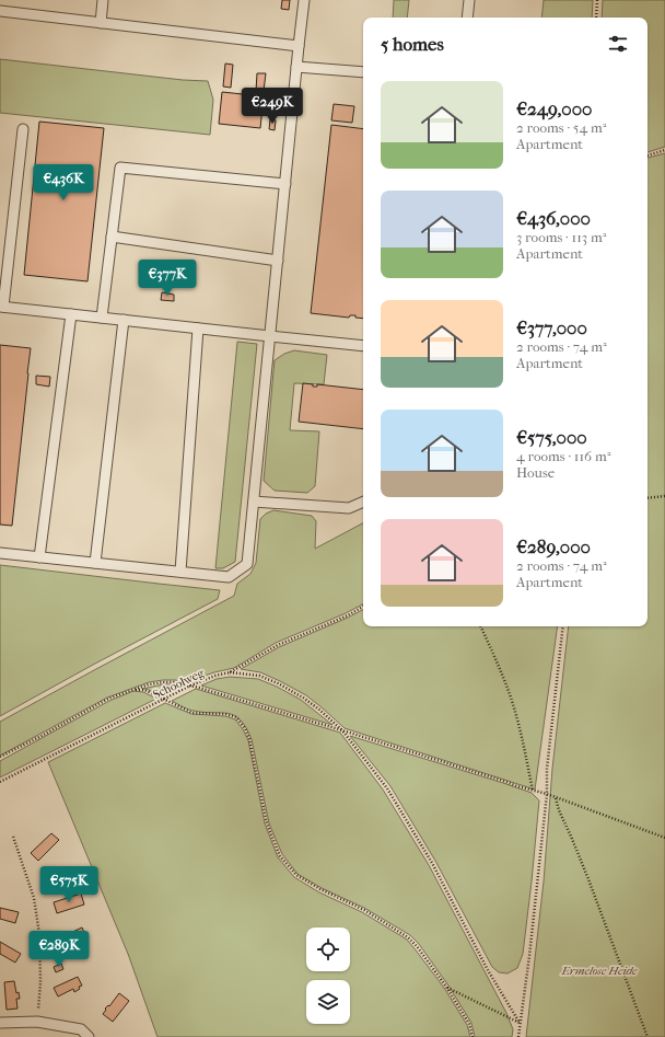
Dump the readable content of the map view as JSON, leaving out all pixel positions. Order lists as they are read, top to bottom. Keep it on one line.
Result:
{"streets":{"path":["Schoolweg"]},"parks":["Ermelose Heide"],"page":{"heading":"5 homes","list":[{"name":"€249,000","note":"2 rooms · 54 m² · Apartment"},{"name":"€436,000","note":"3 rooms · 113 m² · Apartment"},{"name":"€377,000","note":"2 rooms · 74 m² · Apartment"},{"name":"€575,000","note":"4 rooms · 116 m² · House"},{"name":"€289,000","note":"2 rooms · 74 m² · Apartment"}],"price":["€249K","€436K","€377K","€575K","€289K"]}}
